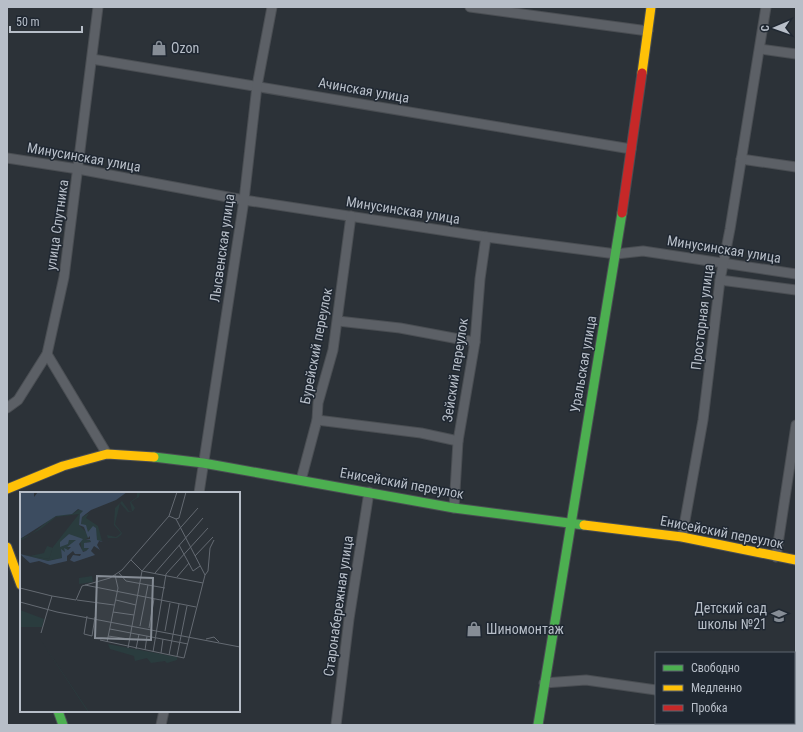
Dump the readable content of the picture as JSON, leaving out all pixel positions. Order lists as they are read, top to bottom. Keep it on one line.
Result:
{"streets":{"street":["Ачинская улица","Минусинская улица","улица Спутника","Лысвенская улица","Просторная улица","Бурейский переулок","Уральская улица","Зейский переулок","Енисейский переулок","Старонабережная улица"]},"crossings":[["Ачинская улица","улица Спутника"],["Ачинская улица","Лысвенская улица"],["Ачинская улица","Уральская улица"],["Минусинская улица","улица Спутника"],["Минусинская улица","Лысвенская улица"],["Минусинская улица","Просторная улица"],["Минусинская улица","Бурейский переулок"],["Минусинская улица","Уральская улица"],["Минусинская улица","Зейский переулок"],["Лысвенская улица","Енисейский переулок"],["Просторная улица","Енисейский переулок"],["Бурейский переулок","Енисейский переулок"],["Уральская улица","Енисейский переулок"],["Зейский переулок","Енисейский переулок"],["Енисейский переулок","Старонабережная улица"]],"places":{"shop":["Ozon","Шиномонтаж"],"school or university":["Детский сад школы №21"]},"legend":["Свободно","Медленно","Пробка"],"scale_bar":"50 m","north":"left"}
